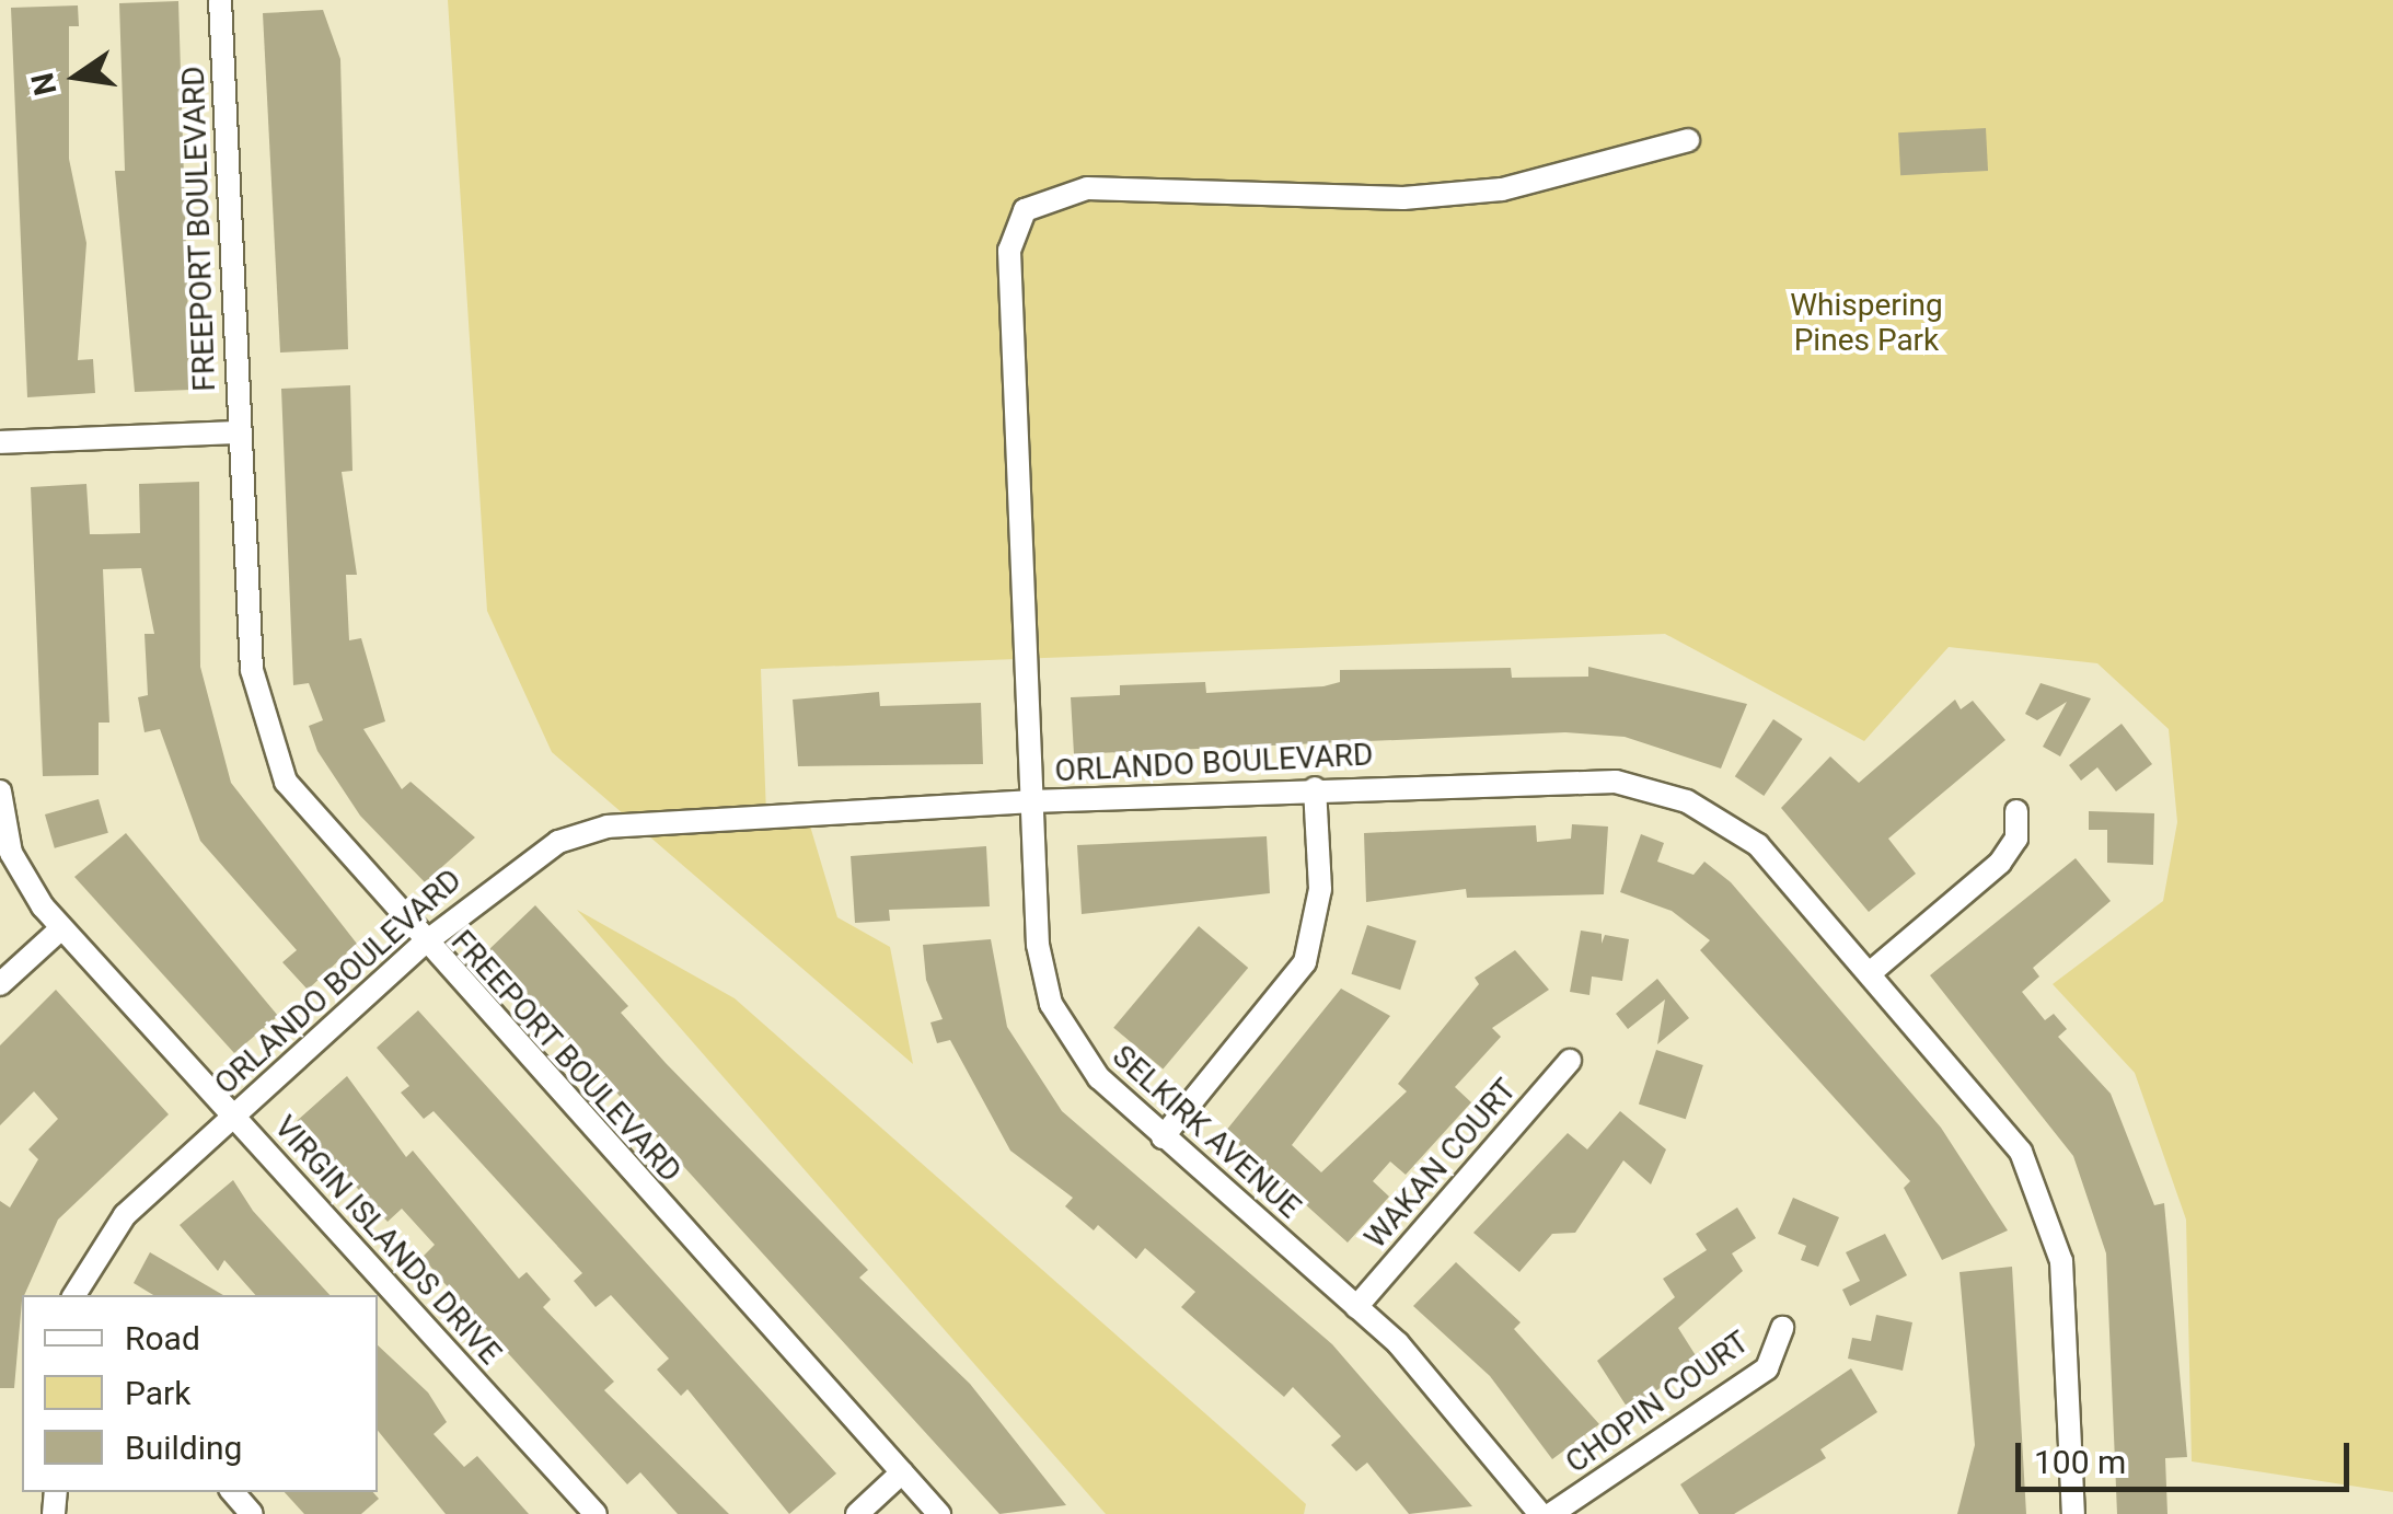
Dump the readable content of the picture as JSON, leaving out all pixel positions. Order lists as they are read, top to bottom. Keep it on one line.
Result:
{"streets":{"street":["FREEPORT BOULEVARD","ORLANDO BOULEVARD","SELKIRK AVENUE","WAKAN COURT","VIRGIN ISLANDS DRIVE","CHOPIN COURT"]},"crossings":[["FREEPORT BOULEVARD","ORLANDO BOULEVARD"],["ORLANDO BOULEVARD","SELKIRK AVENUE"],["ORLANDO BOULEVARD","VIRGIN ISLANDS DRIVE"],["SELKIRK AVENUE","WAKAN COURT"]],"parks":["Whispering Pines Park"],"legend":["Road","Park","Building"],"scale_bar":"100 m","north":"left"}
